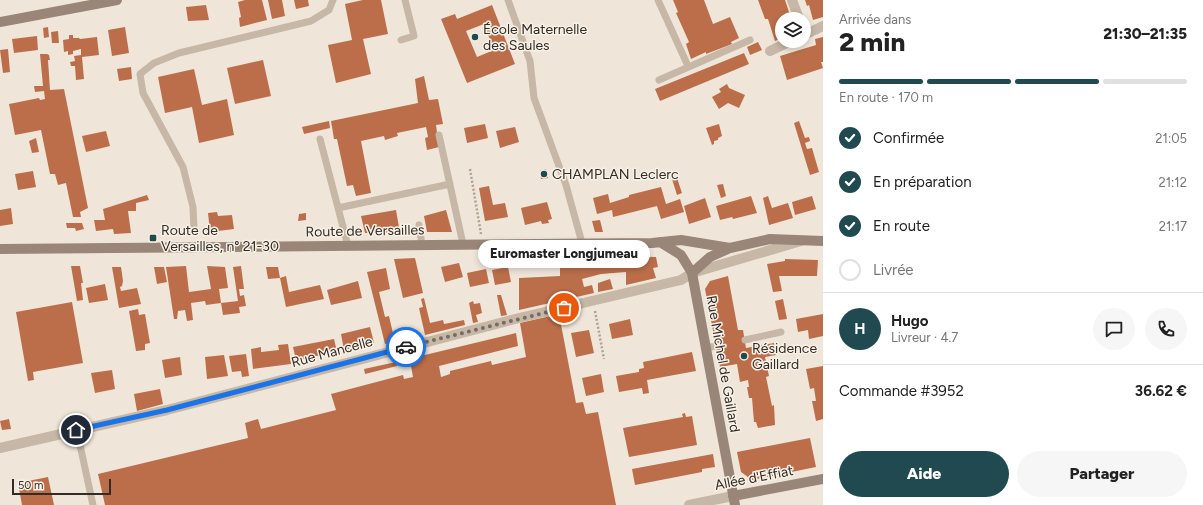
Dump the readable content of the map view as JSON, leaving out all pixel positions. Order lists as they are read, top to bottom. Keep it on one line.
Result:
{"streets":{"main road":["Route de Versailles","Rue Michel de Gaillard","Allée d'Effiat"],"street":["Rue Mancelle"]},"crossings":[["Route de Versailles","Rue Mancelle"],["Route de Versailles","Rue Michel de Gaillard"],["Rue Mancelle","Rue Michel de Gaillard"],["Rue Michel de Gaillard","Allée d'Effiat"]],"places":{"other":["École Maternelle des Saules","CHAMPLAN Leclerc","Euromaster Longjumeau","Résidence Gaillard"],"transit":["Route de Versailles, n° 21-30"]},"scale_bar":"50 m","page":{"heading":["2 min","Arrivée dans","21:30–21:35"],"panel":["Hugo","Livreur · 4.7","Commande #3952","36.62 €"],"bar":"En route · 170 m","list":[["Confirmée","21:05"],["En préparation","21:12"],["En route","21:17"],"Livrée"],"bubble":"Euromaster Longjumeau","round":"H","buttons":["Aide","Partager"],"scale":"50 m"}}
